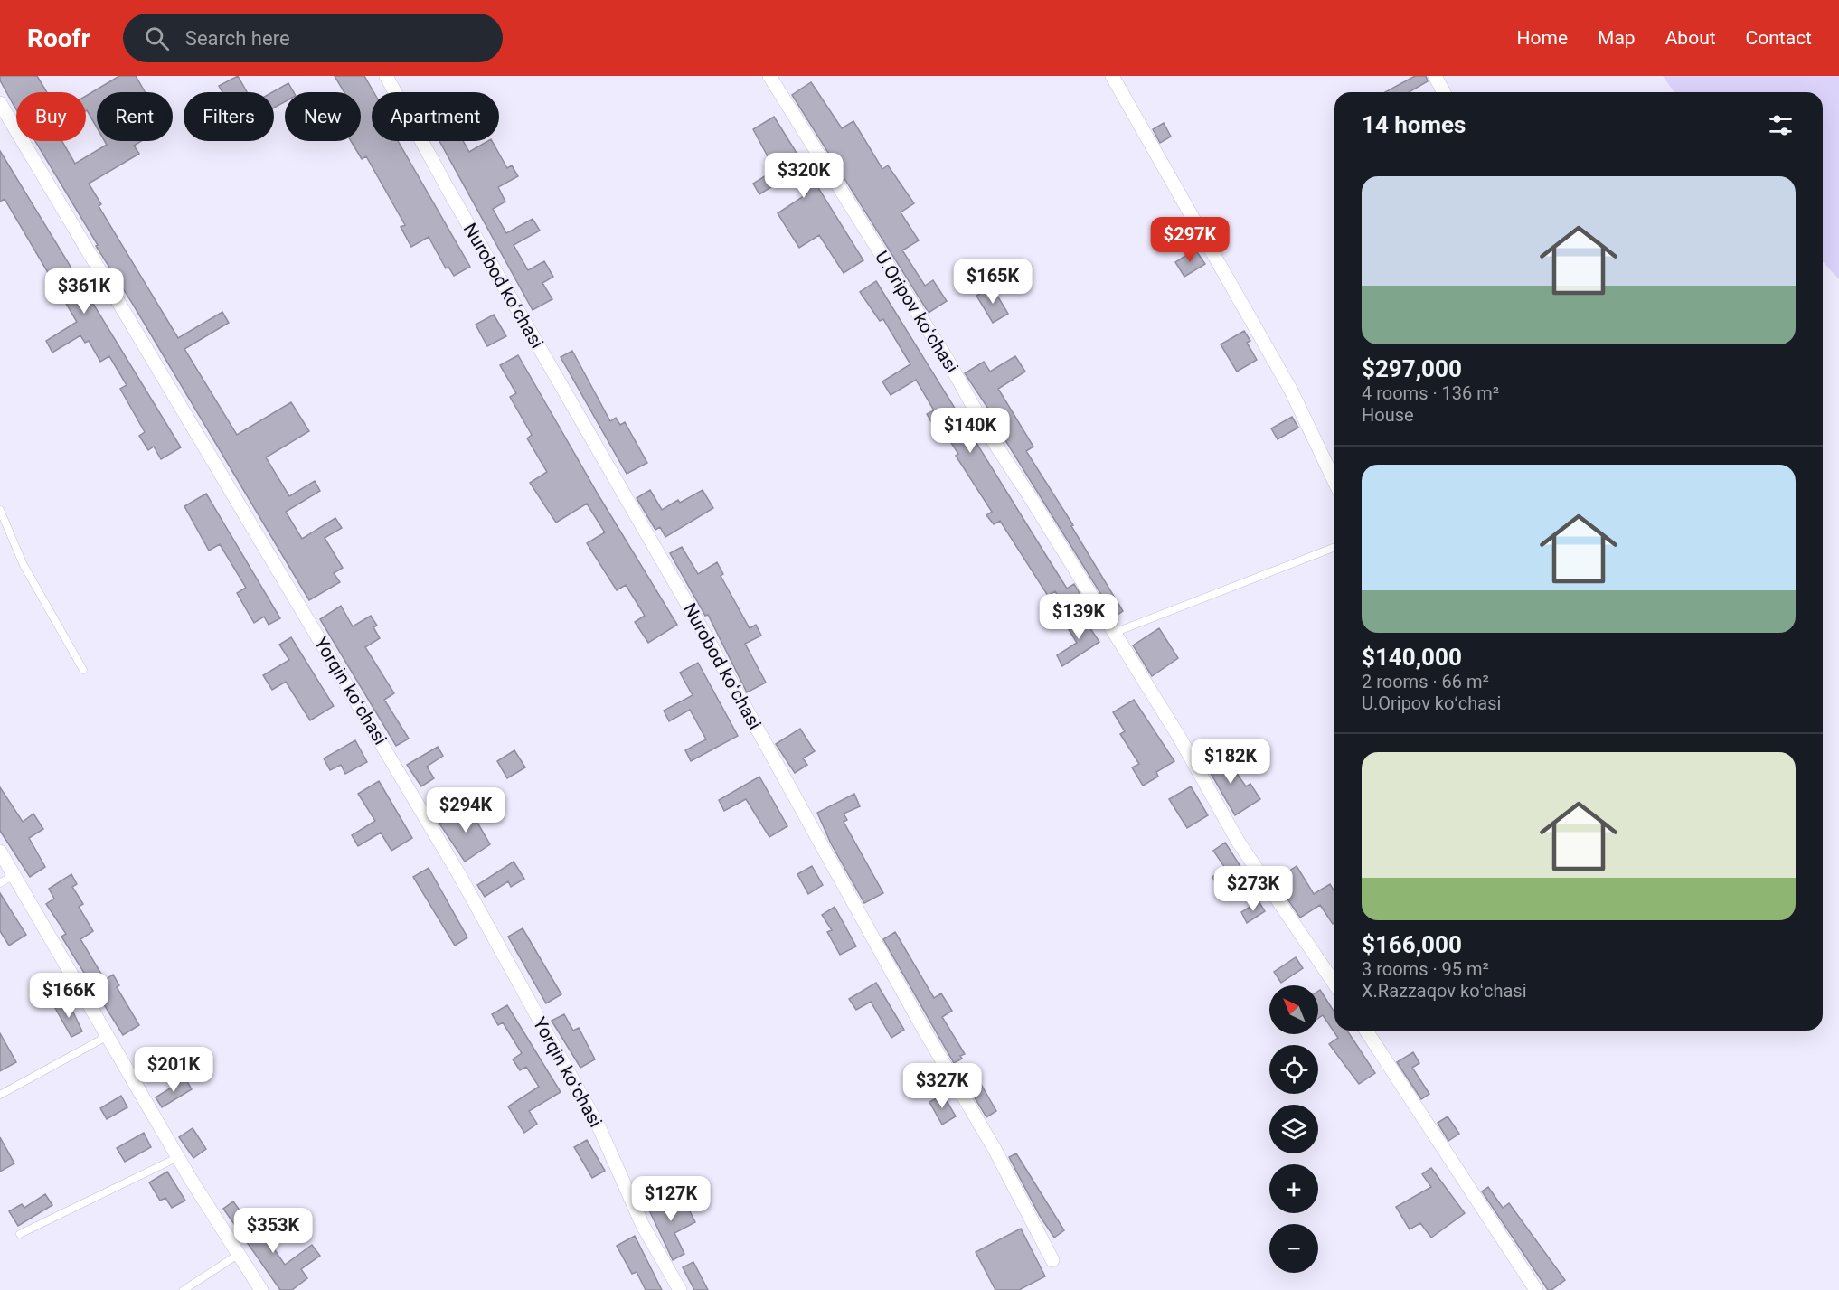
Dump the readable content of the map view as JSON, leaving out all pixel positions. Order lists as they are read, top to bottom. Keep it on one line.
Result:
{"streets":{"street":["Nurobod koʻchasi","U.Oripov koʻchasi","Yorqin koʻchasi"]},"north":"top left","page":{"header":"Roofr","search":"Search here","nav":["Home","Map","About","Contact"],"chip":["Buy","Rent","Filters","New","Apartment"],"heading":"14 homes","price":["$320K","$297K","$165K","$361K","$140K","$139K","$182K","$294K","$273K","$166K","$201K","$327K","$127K","$353K"],"list":[{"name":"$297,000","note":"4 rooms · 136 m² · House"},{"name":"$140,000","note":"2 rooms · 66 m² · U.Oripov koʻchasi"},{"name":"$166,000","note":"3 rooms · 95 m² · X.Razzaqov koʻchasi"}],"map_buttons":["+","−"]}}
